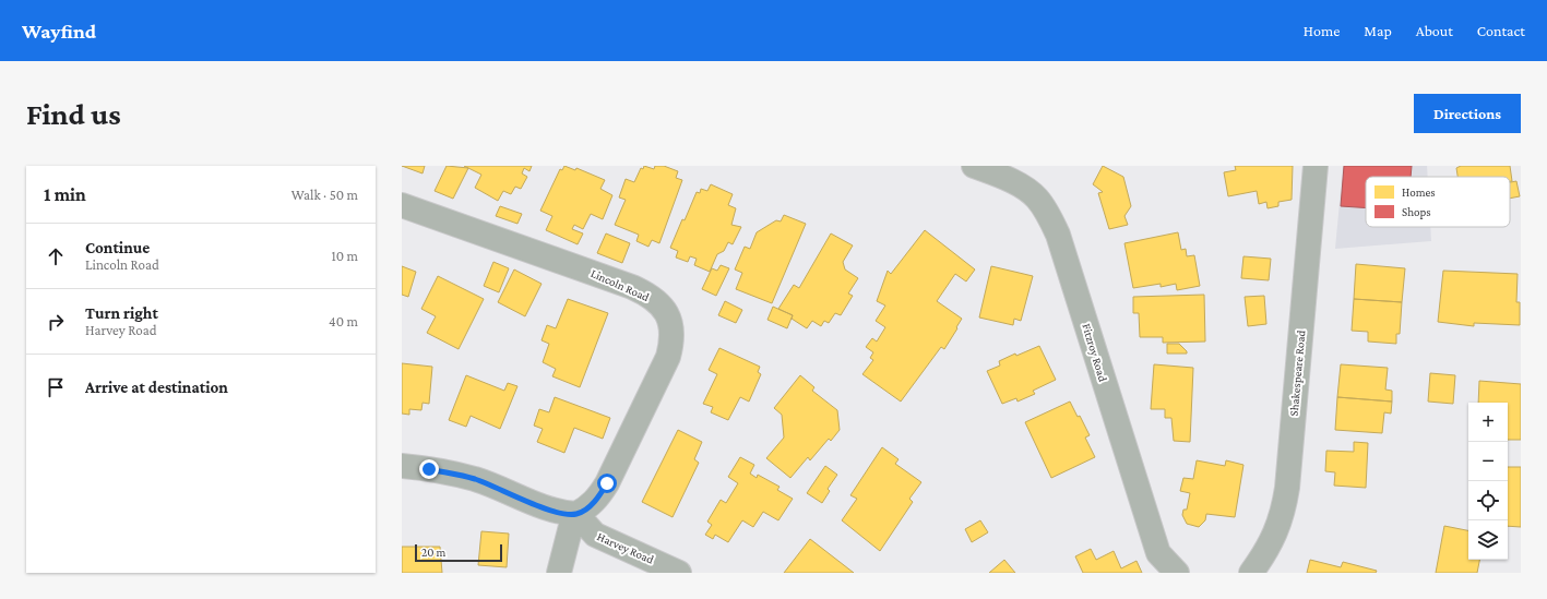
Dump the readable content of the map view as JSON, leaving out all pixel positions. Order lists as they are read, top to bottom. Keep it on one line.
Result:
{"streets":{"street":["Lincoln Road","Fitzroy Road","Shakespeare Road","Harvey Road"]},"crossings":[["Lincoln Road","Harvey Road"]],"legend":["Homes","Shops"],"scale_bar":"20 m","page":{"header":"Wayfind","nav":["Home","Map","About","Contact"],"buttons":"Directions","title":"Find us","heading":["1 min","Walk · 50 m"],"list":[["Continue","Lincoln Road","10 m"],["Turn right","Harvey Road","40 m"],"Arrive at destination"],"map_buttons":["+","−"],"scale":"20 m"}}
